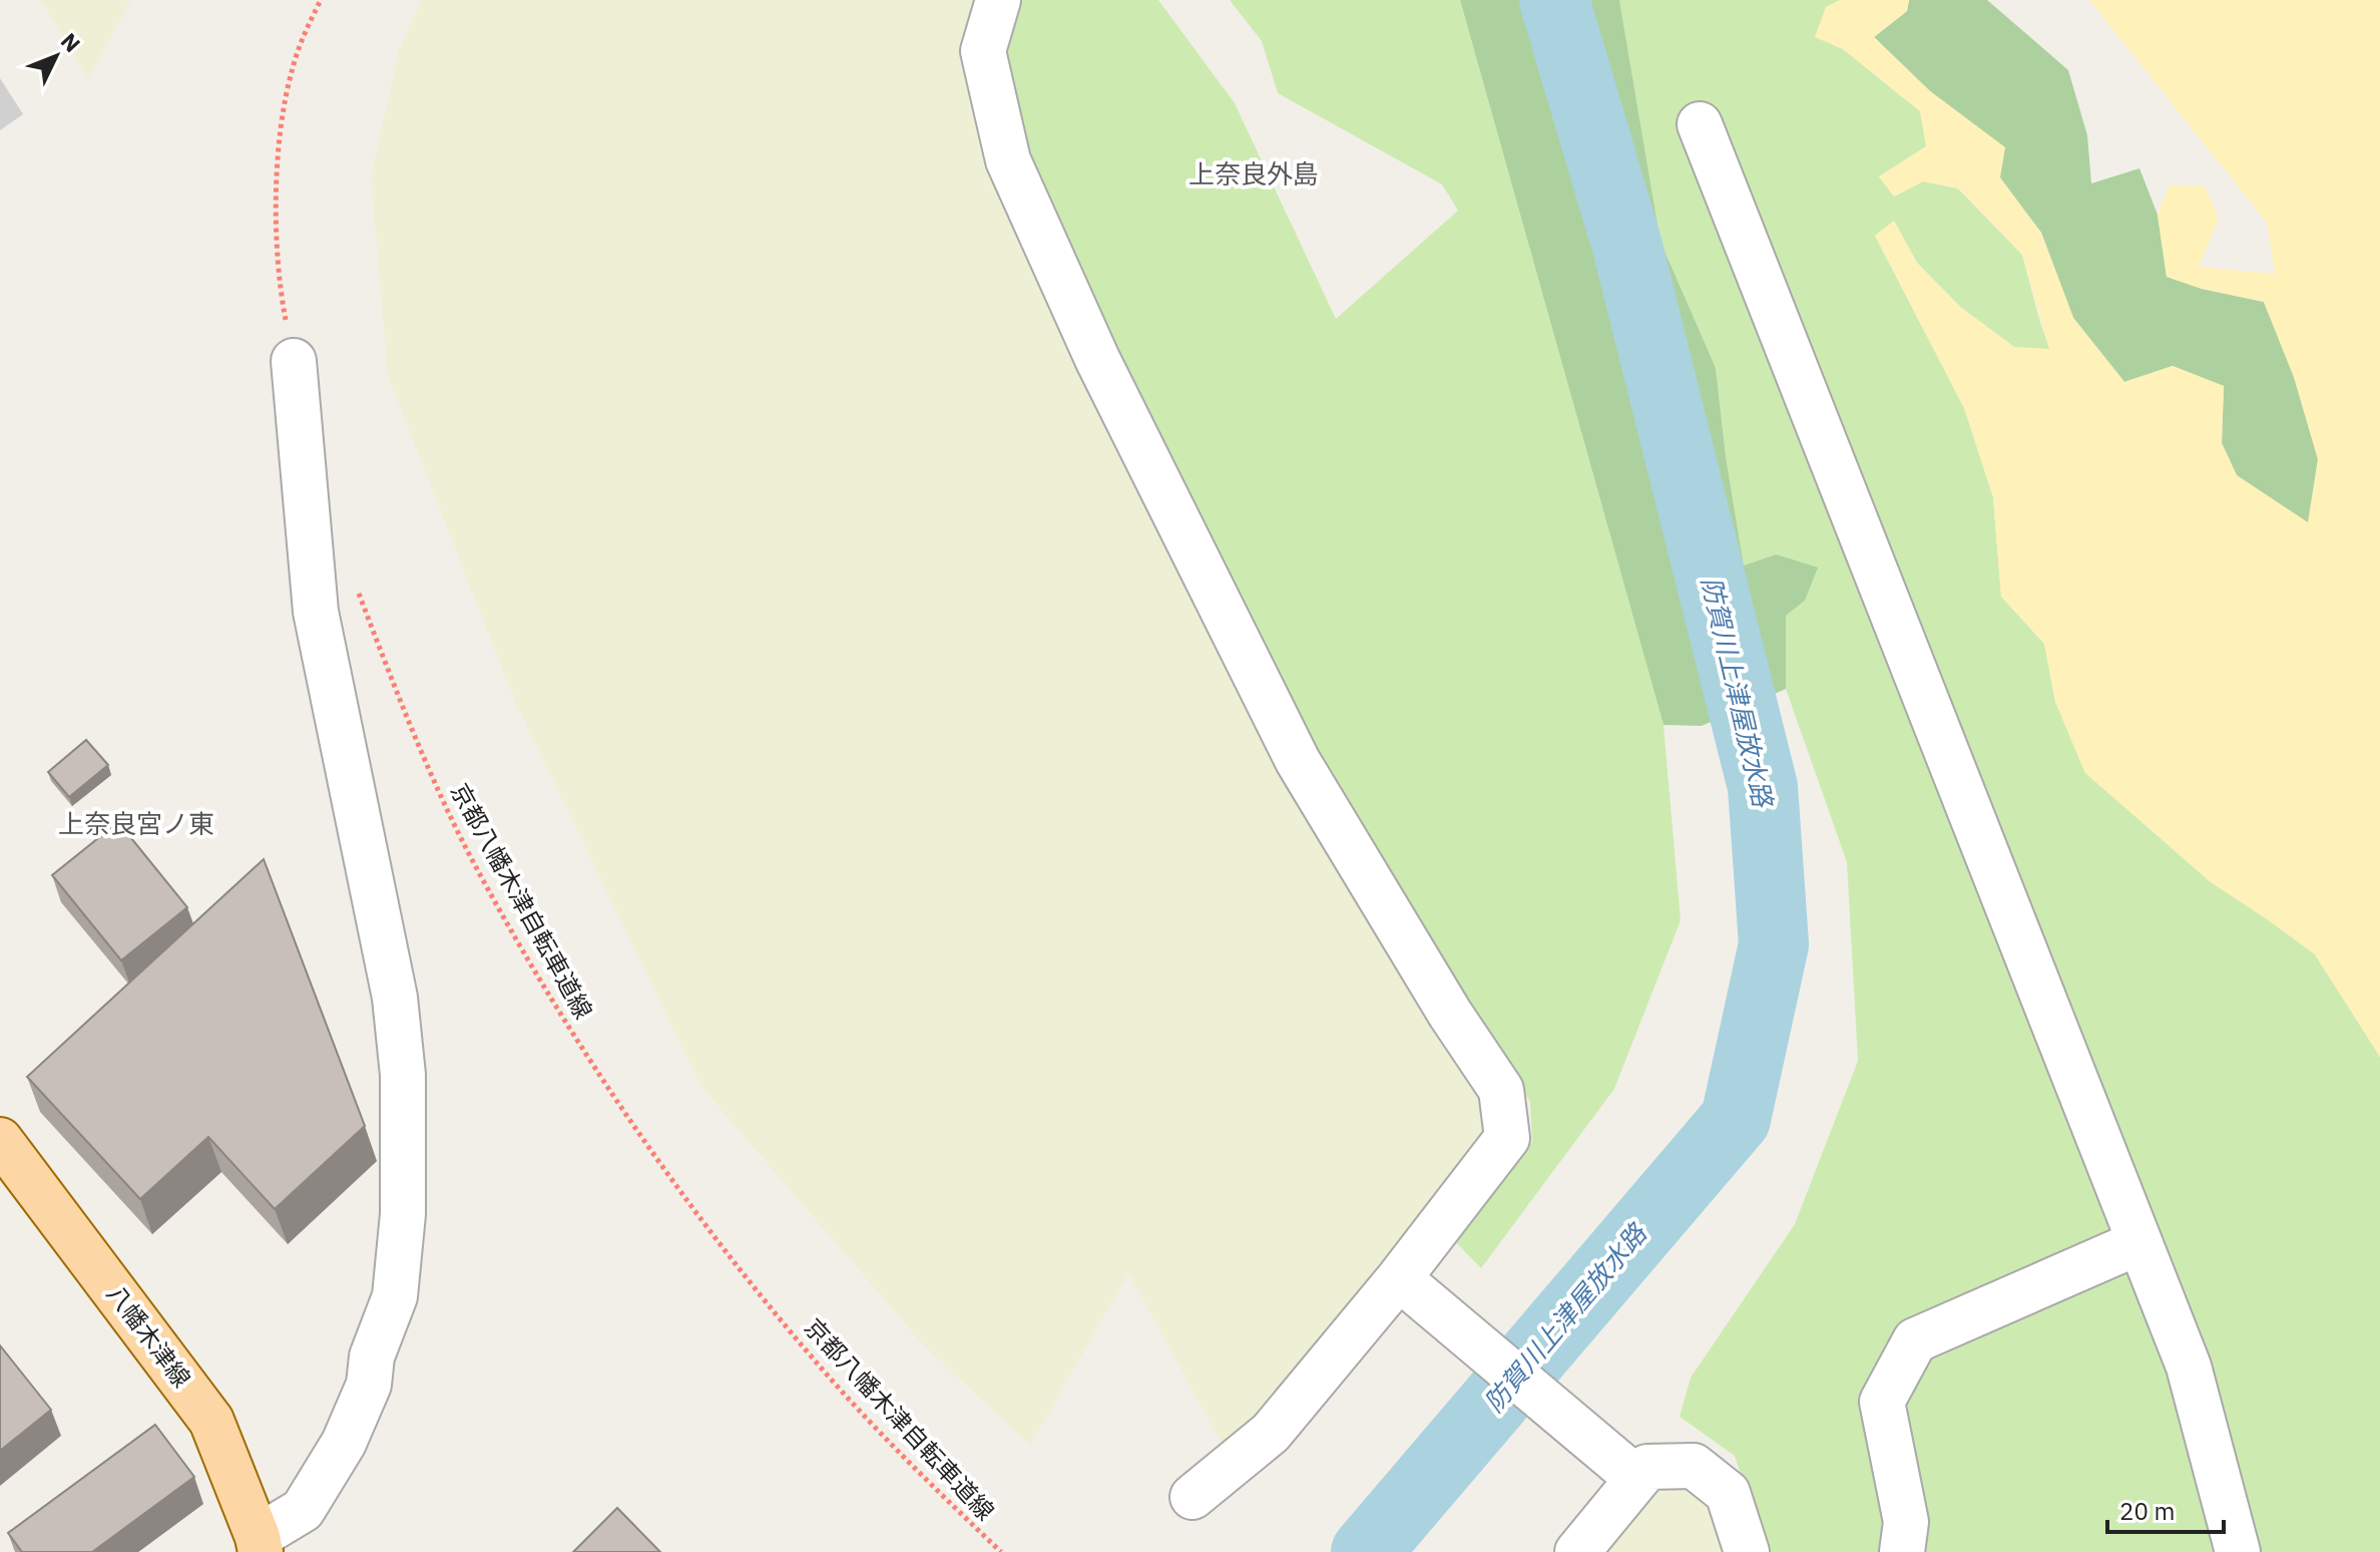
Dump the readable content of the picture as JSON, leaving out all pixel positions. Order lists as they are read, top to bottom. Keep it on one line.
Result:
{"streets":{"main road":["八幡木津線"],"path":["京都八幡木津自転車道線"]},"districts":["上奈良外島","上奈良宮ノ東"],"water":["防賀川上津屋放水路"],"scale_bar":"20 m","north":"top right"}
